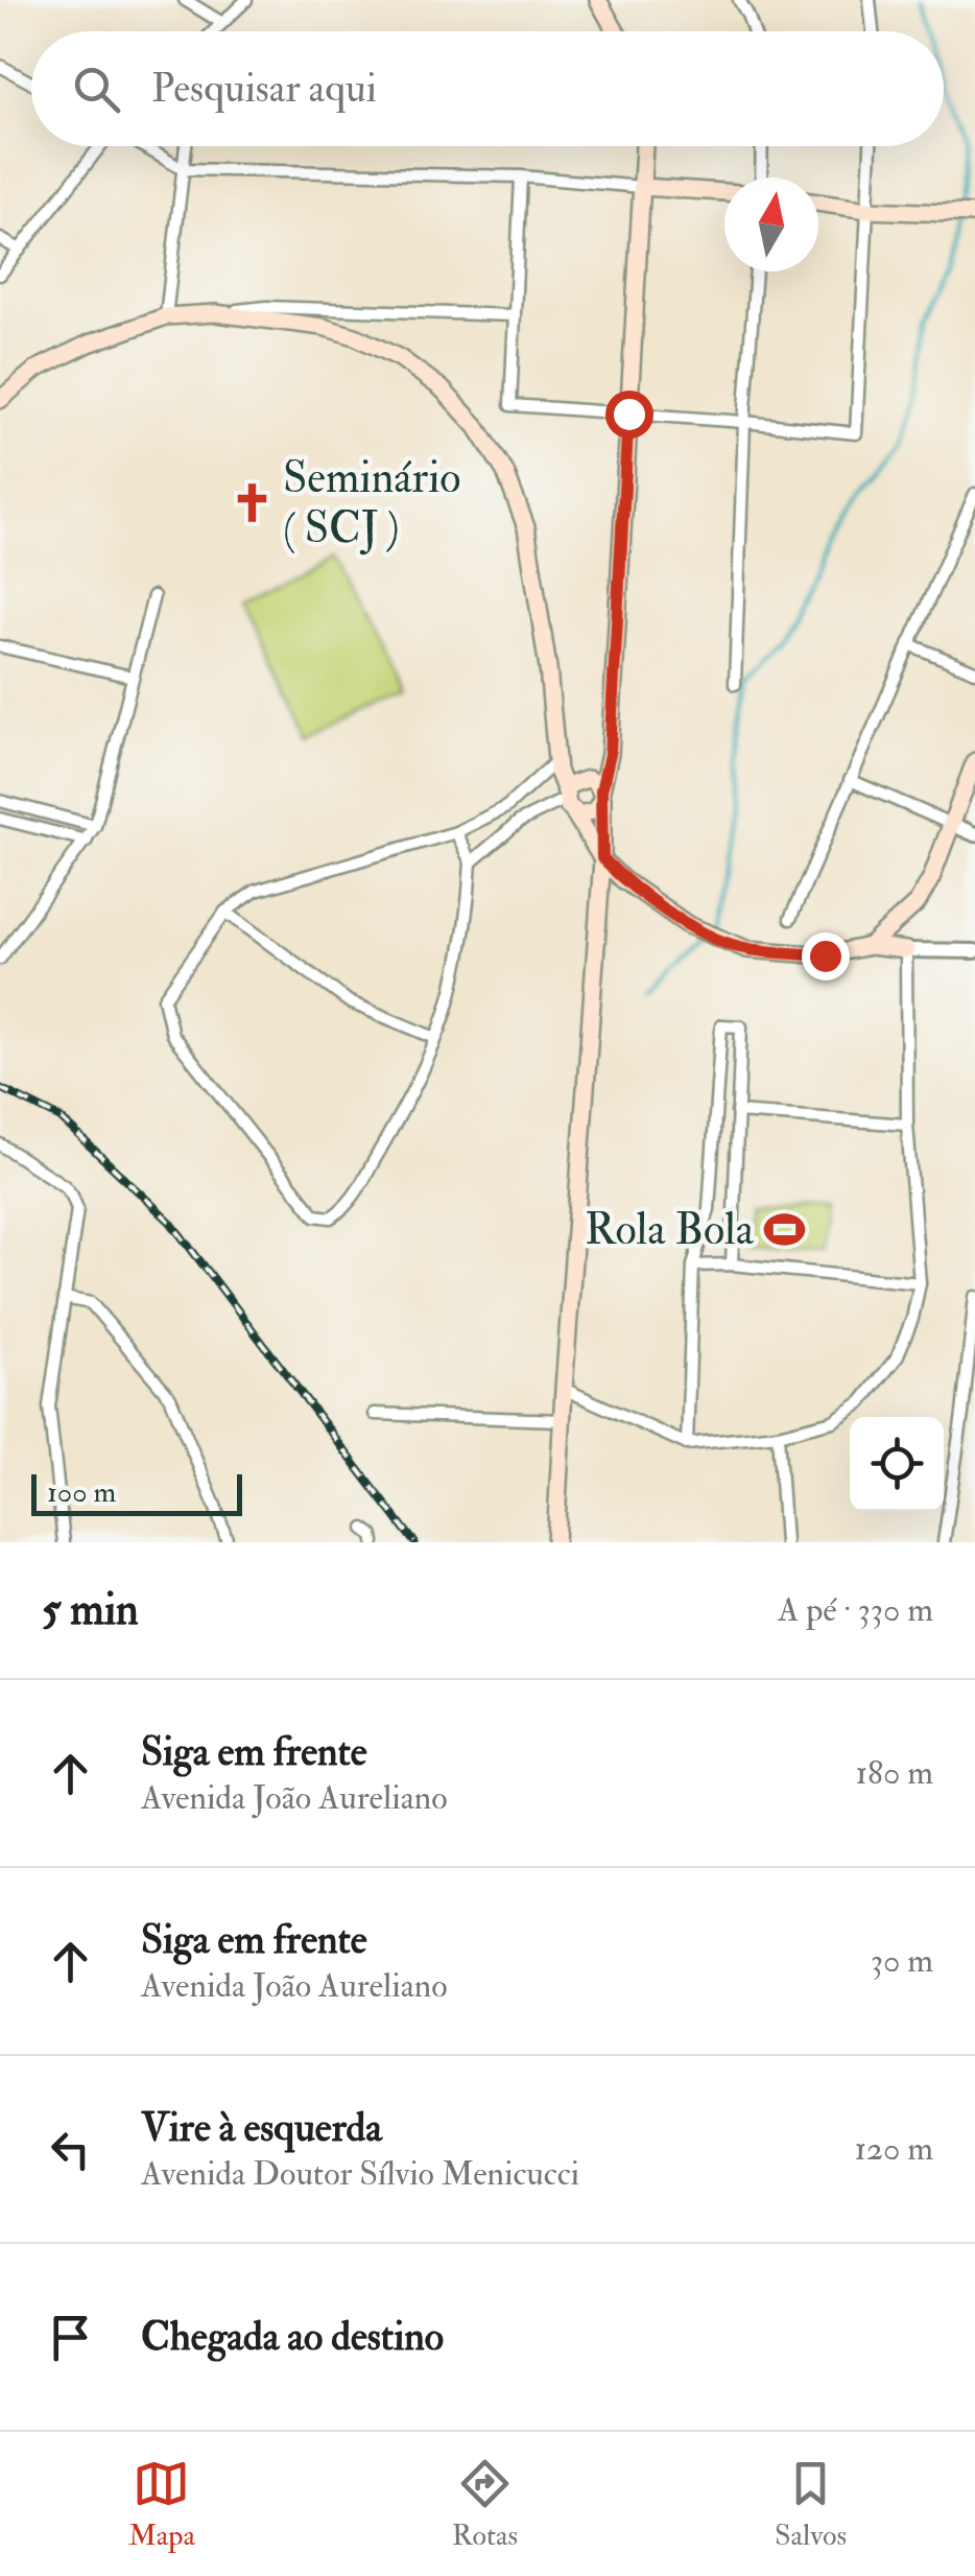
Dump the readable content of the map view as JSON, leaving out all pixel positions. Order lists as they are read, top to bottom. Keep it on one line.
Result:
{"places":{"church":["Seminário ( SCJ )"],"sports":["Rola Bola"]},"scale_bar":"100 m","north":"top","page":{"search":"Pesquisar aqui","scale":"100 m","heading":["5 min","A pé · 330 m"],"list":[["Siga em frente","Avenida João Aureliano","180 m"],["Siga em frente","Avenida João Aureliano","30 m"],["Vire à esquerda","Avenida Doutor Sílvio Menicucci","120 m"],"Chegada ao destino"],"nav":["Mapa","Rotas","Salvos"]}}
